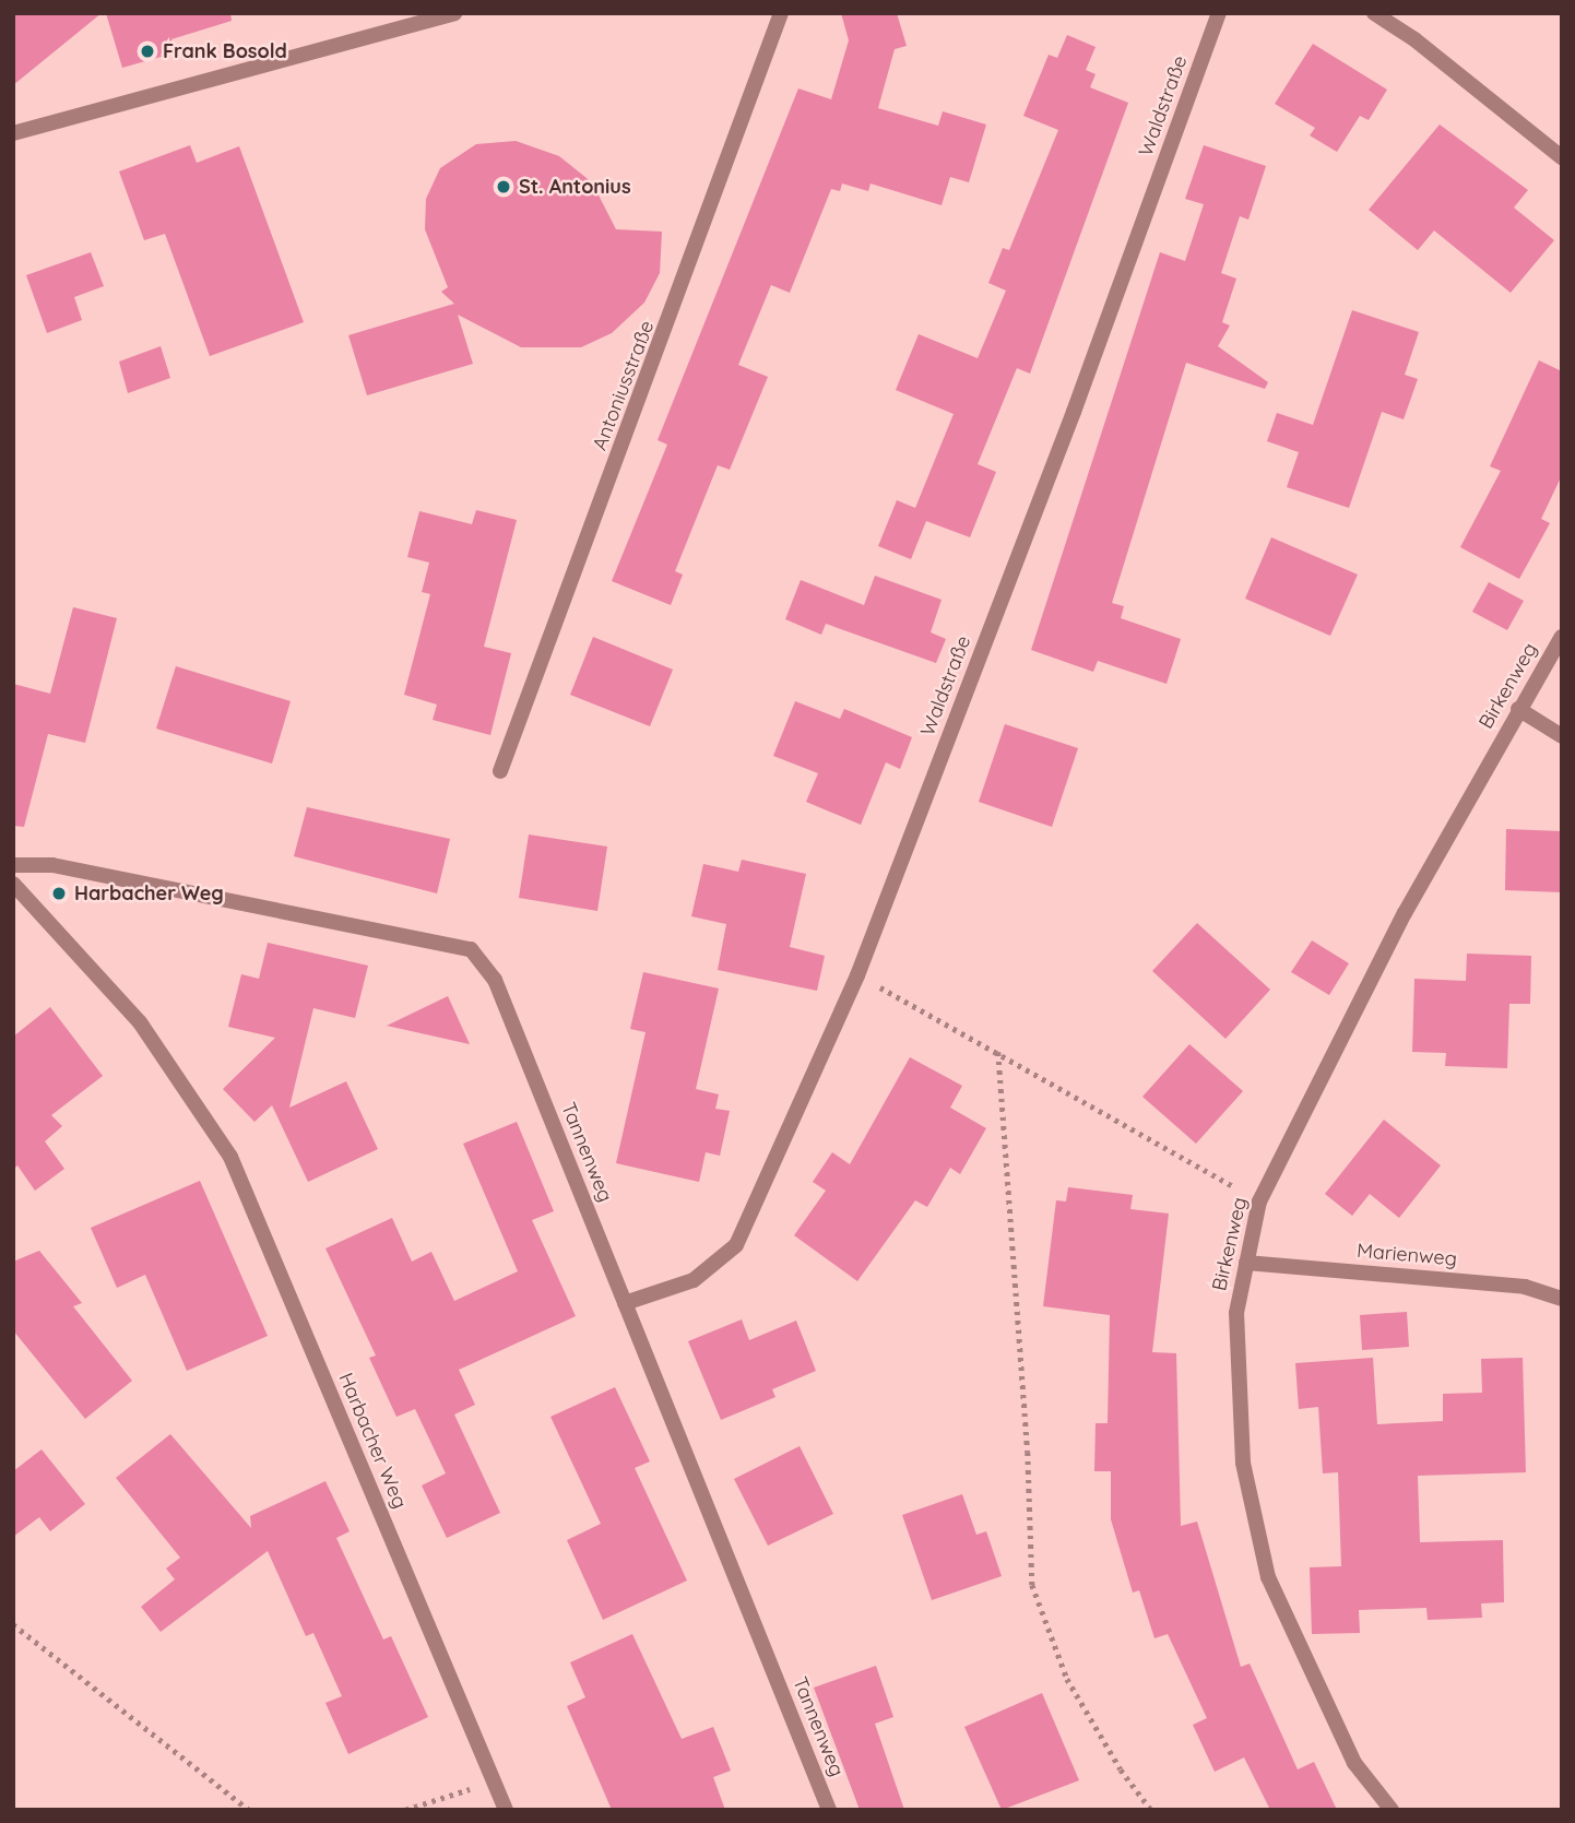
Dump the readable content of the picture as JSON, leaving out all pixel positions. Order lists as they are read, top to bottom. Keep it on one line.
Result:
{"streets":{"street":["Waldstraße","Antoniusstraße","Birkenweg","Tannenweg","Marienweg","Harbacher Weg"]},"crossings":[["Waldstraße","Tannenweg"],["Birkenweg","Marienweg"]],"places":["Frank Bosold","St. Antonius","Harbacher Weg"]}
